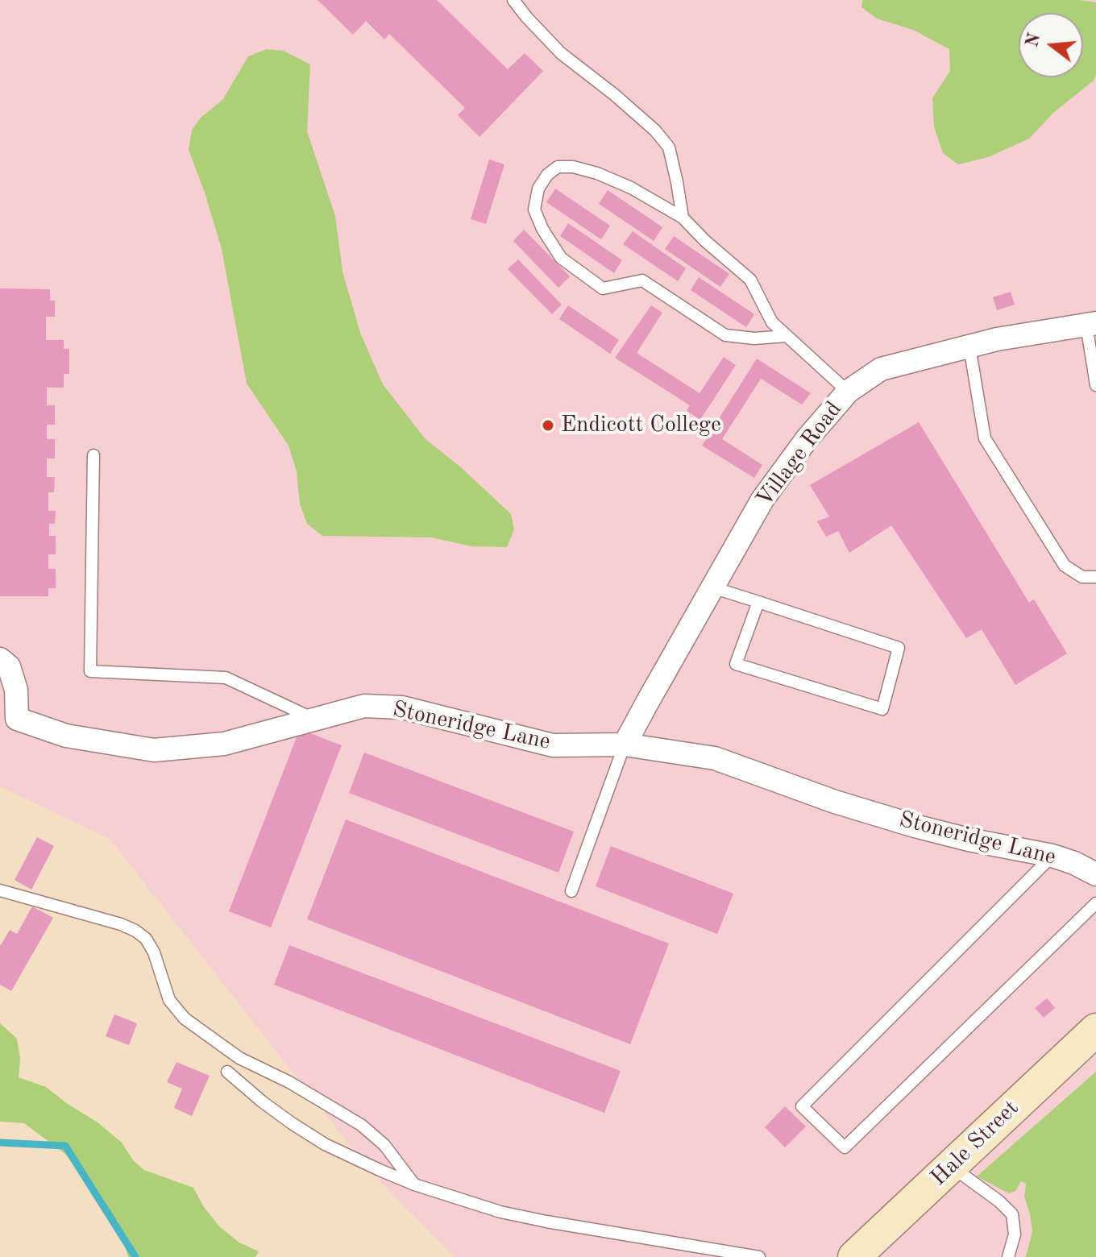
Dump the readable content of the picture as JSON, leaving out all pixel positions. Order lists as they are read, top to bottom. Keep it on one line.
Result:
{"streets":{"main road":["Hale Street"],"street":["Village Road","Stoneridge Lane"]},"crossings":[["Village Road","Stoneridge Lane"]],"places":["Endicott College"],"north":"left"}
